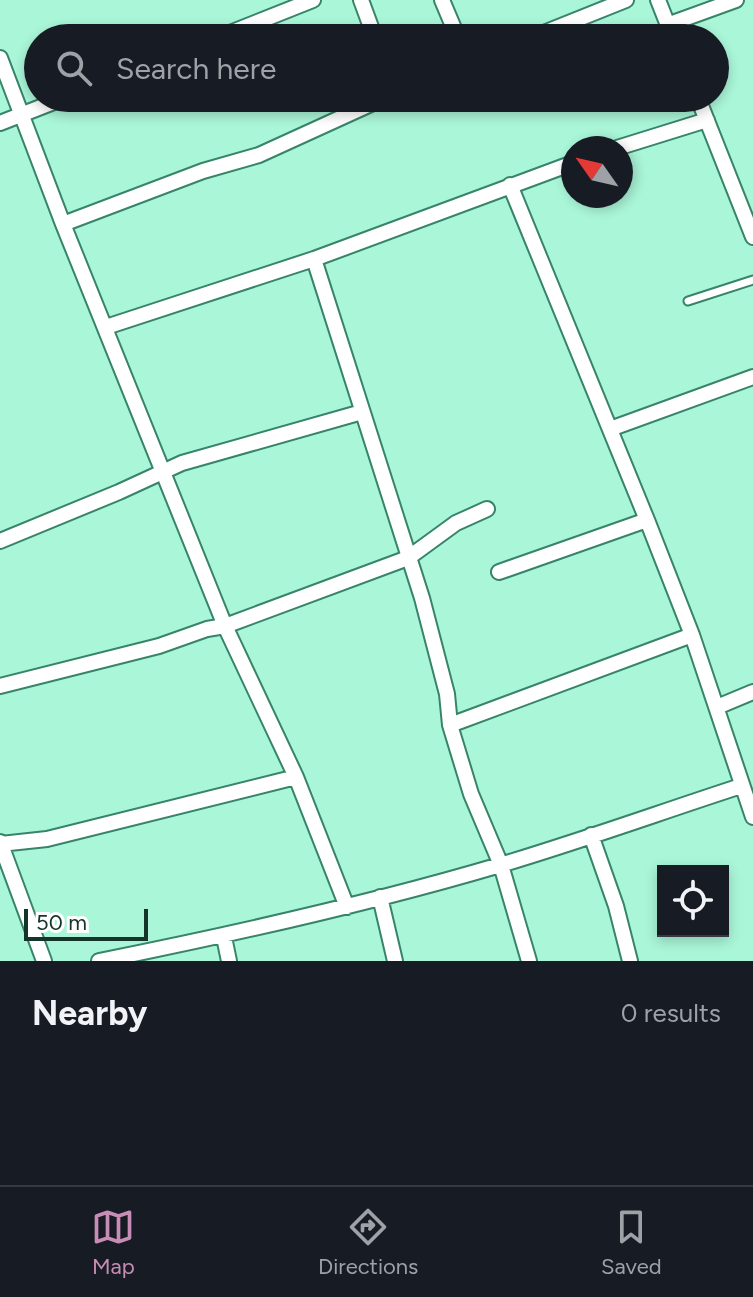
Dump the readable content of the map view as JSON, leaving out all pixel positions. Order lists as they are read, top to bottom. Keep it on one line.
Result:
{"scale_bar":"50 m","north":"top left","page":{"search":"Search here","scale":"50 m","heading":["Nearby","0 results"],"nav":["Map","Directions","Saved"]}}
